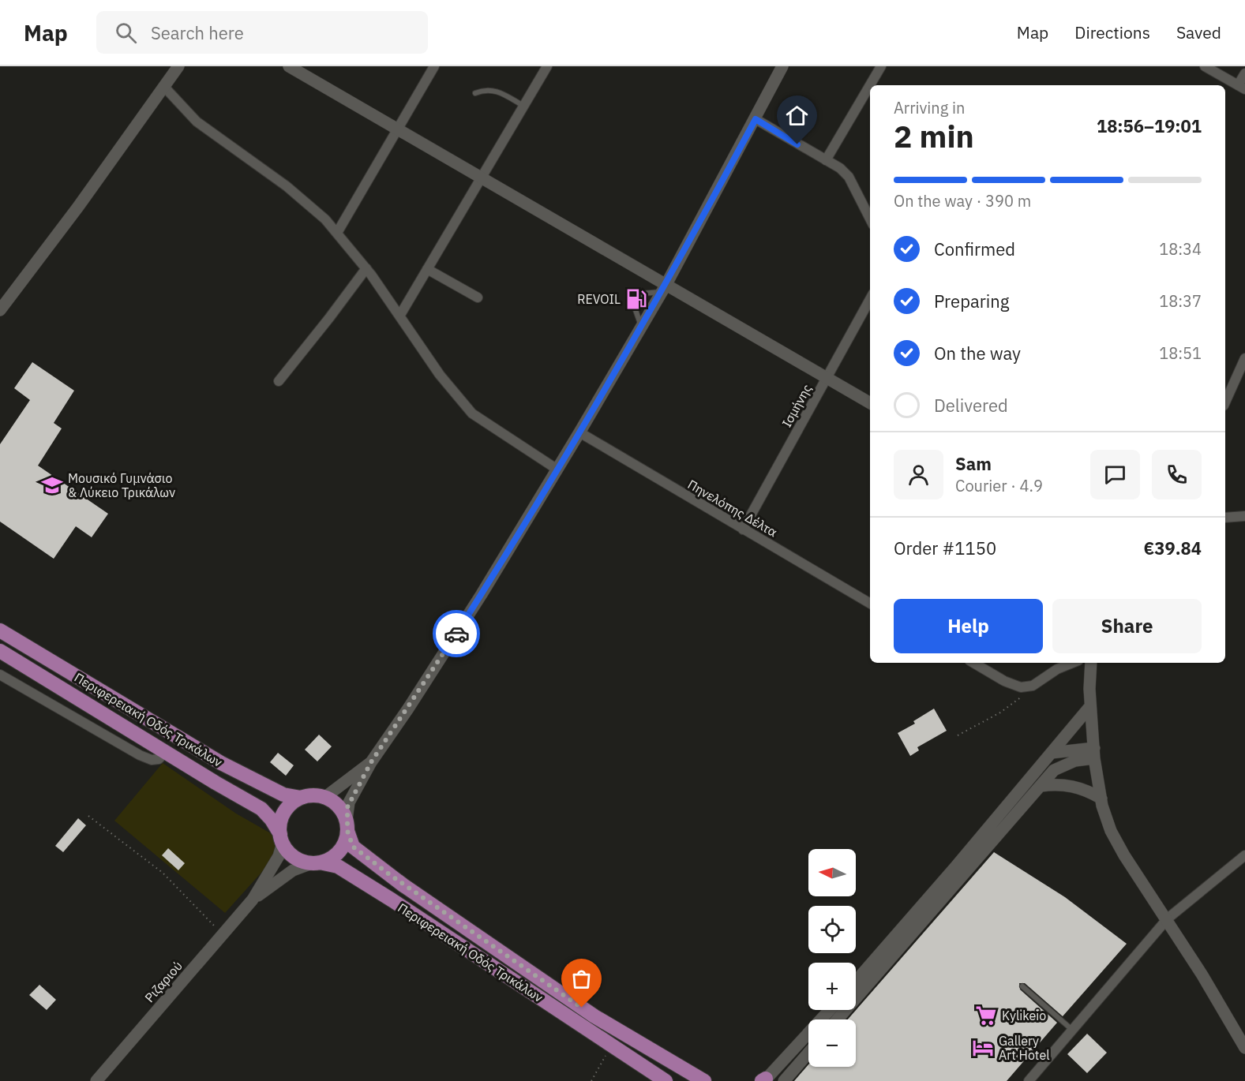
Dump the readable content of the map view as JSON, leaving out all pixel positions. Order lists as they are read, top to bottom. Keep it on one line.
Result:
{"streets":{"main road":["Περιφερειακή Οδός Τρικάλων"],"street":["Ισμήνης","Πηνελόπης Δέλτα","Ριζαριού"]},"crossings":[["Ισμήνης","Πηνελόπης Δέλτα"],["Περιφερειακή Οδός Τρικάλων","Ριζαριού"]],"places":{"fuel station":["REVOIL"],"school or university":["Μουσικό Γυμνάσιο & Λύκειο Τρικάλων"],"supermarket":["Kylikeio"],"hotel":["Gallery Art Hotel"]},"north":"left","page":{"header":"Map","search":"Search here","nav":["Map","Directions","Saved"],"heading":["2 min","Arriving in","18:56–19:01"],"panel":["Sam","Courier · 4.9","Order #1150","€39.84"],"bar":"On the way · 390 m","list":[["Confirmed","18:34"],["Preparing","18:37"],["On the way","18:51"],"Delivered"],"buttons":["Help","Share"],"map_buttons":["+","−"]}}
